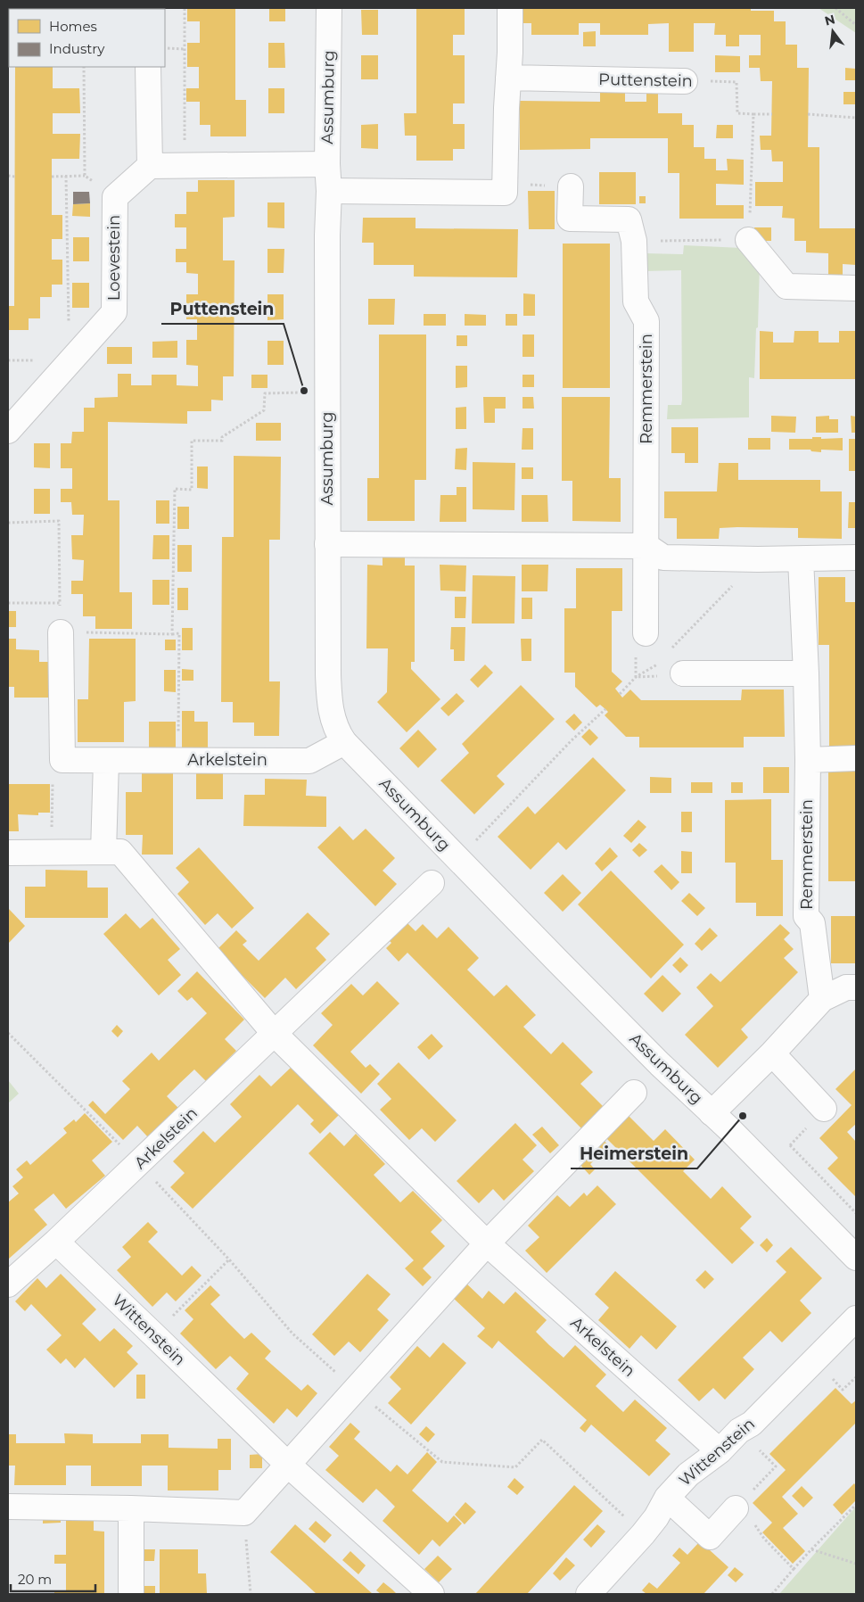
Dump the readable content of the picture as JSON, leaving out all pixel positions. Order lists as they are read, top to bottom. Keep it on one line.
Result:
{"streets":{"street":["Puttenstein","Assumburg","Loevestein","Remmerstein","Arkelstein","Wittenstein"]},"crossings":[["Assumburg","Arkelstein"],["Arkelstein","Wittenstein"]],"places":["Puttenstein","Heimerstein"],"legend":["Homes","Industry"],"scale_bar":"20 m","north":"top"}
